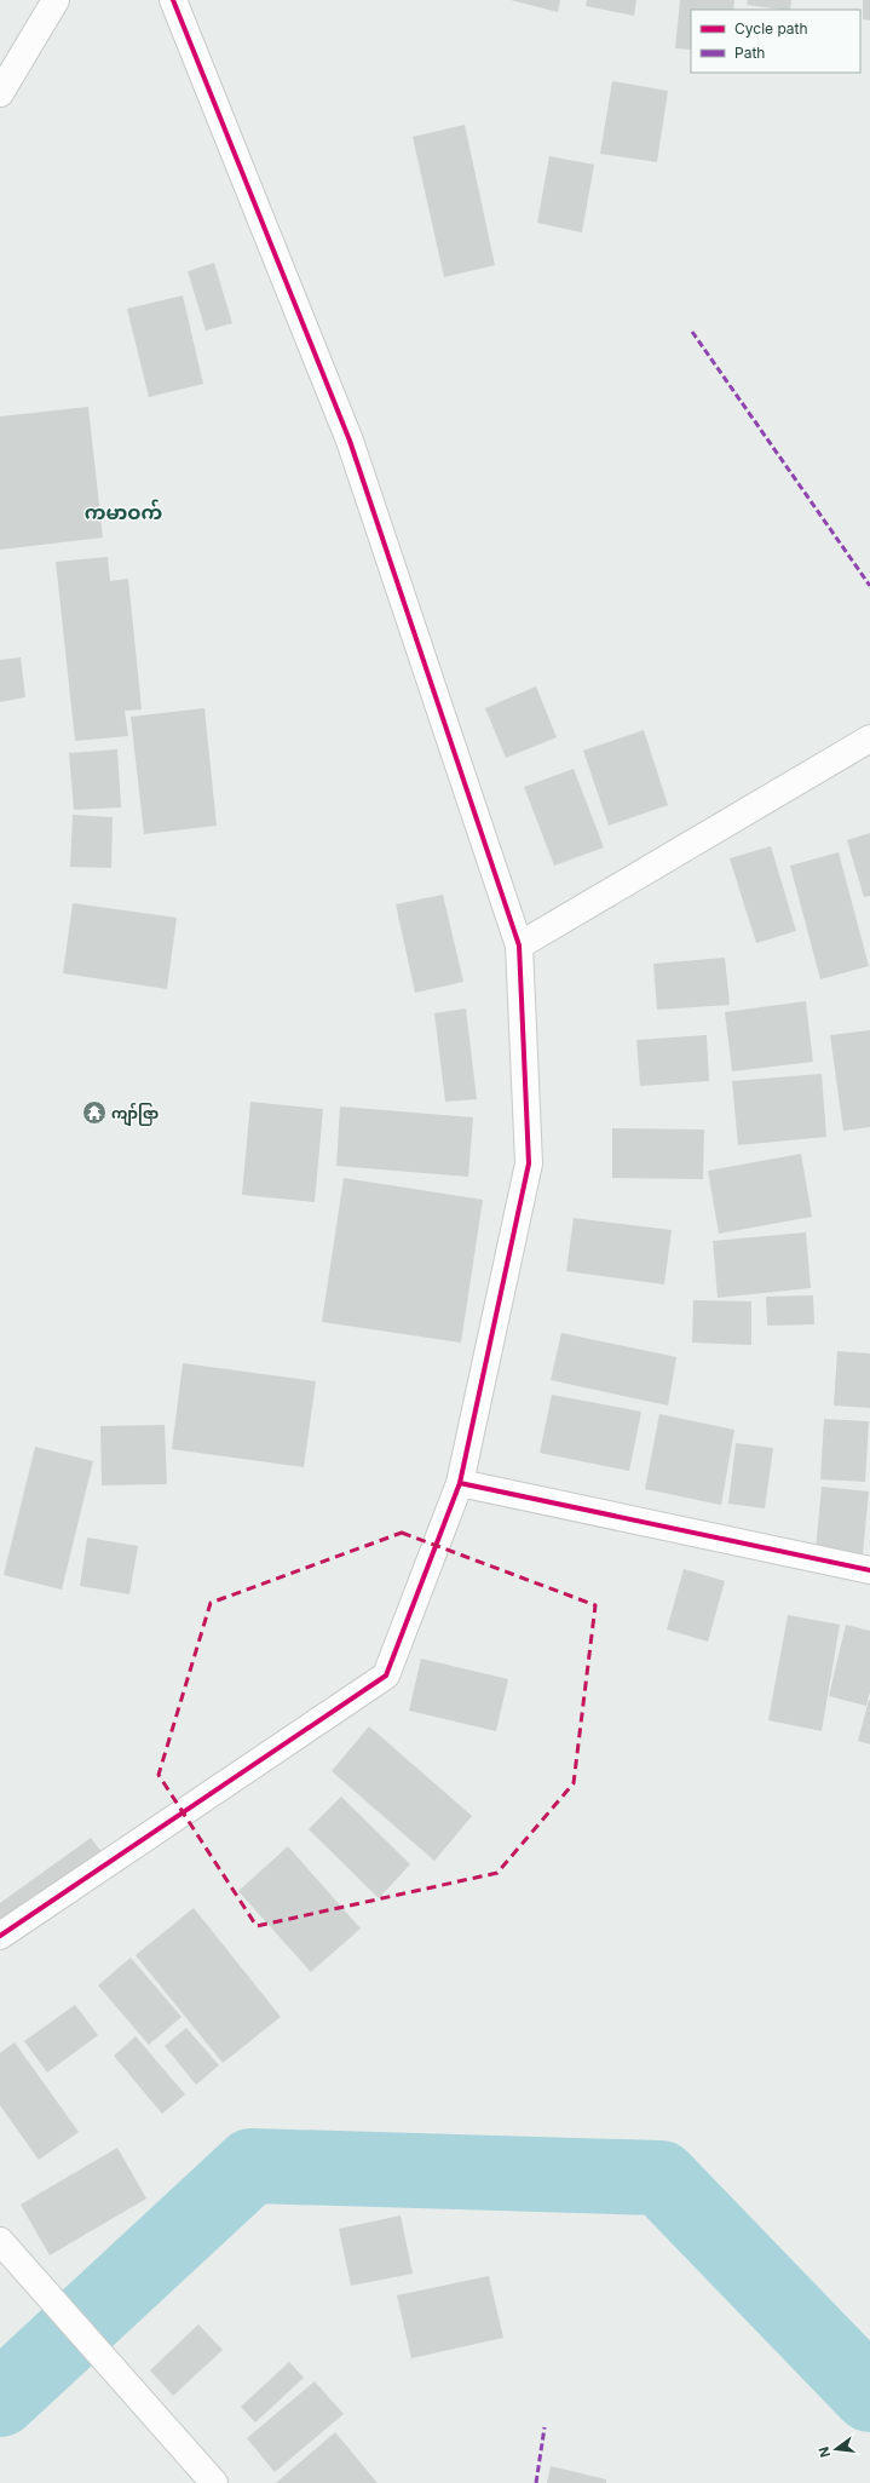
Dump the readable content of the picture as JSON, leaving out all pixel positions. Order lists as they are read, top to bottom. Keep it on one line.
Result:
{"districts":["ကမာဝက်"],"places":{"temple":["ကျာ်ဇြာ"]},"legend":["Cycle path","Path"],"north":"left"}
